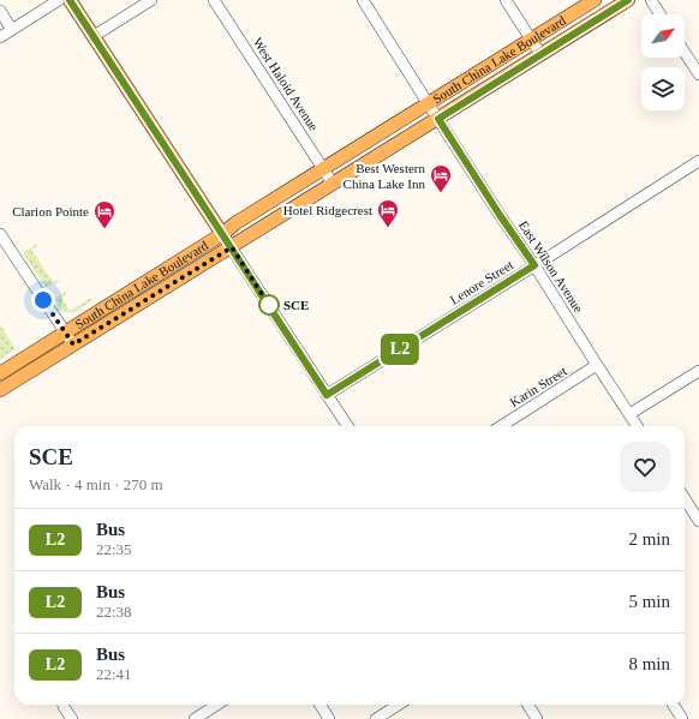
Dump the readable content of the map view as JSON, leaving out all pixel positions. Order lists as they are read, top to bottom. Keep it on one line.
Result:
{"streets":{"main road":["South China Lake Boulevard"],"street":["West Haloid Avenue","East Wilson Avenue","Lenore Street","Karin Street"]},"crossings":[["South China Lake Boulevard","West Haloid Avenue"],["South China Lake Boulevard","East Wilson Avenue"],["East Wilson Avenue","Lenore Street"],["East Wilson Avenue","Karin Street"]],"places":{"hotel":["Best Western China Lake Inn","Hotel Ridgecrest","Clarion Pointe"],"other":["SCE"]},"lines":["bus line L2"],"north":"top right","page":{"on_map":"L2","heading":["SCE","Walk · 4 min · 270 m"],"list":[{"mark":"L2","name":"Bus","note":"22:35","value":"2 min"},{"mark":"L2","name":"Bus","note":"22:38","value":"5 min"},{"mark":"L2","name":"Bus","note":"22:41","value":"8 min"}]}}
